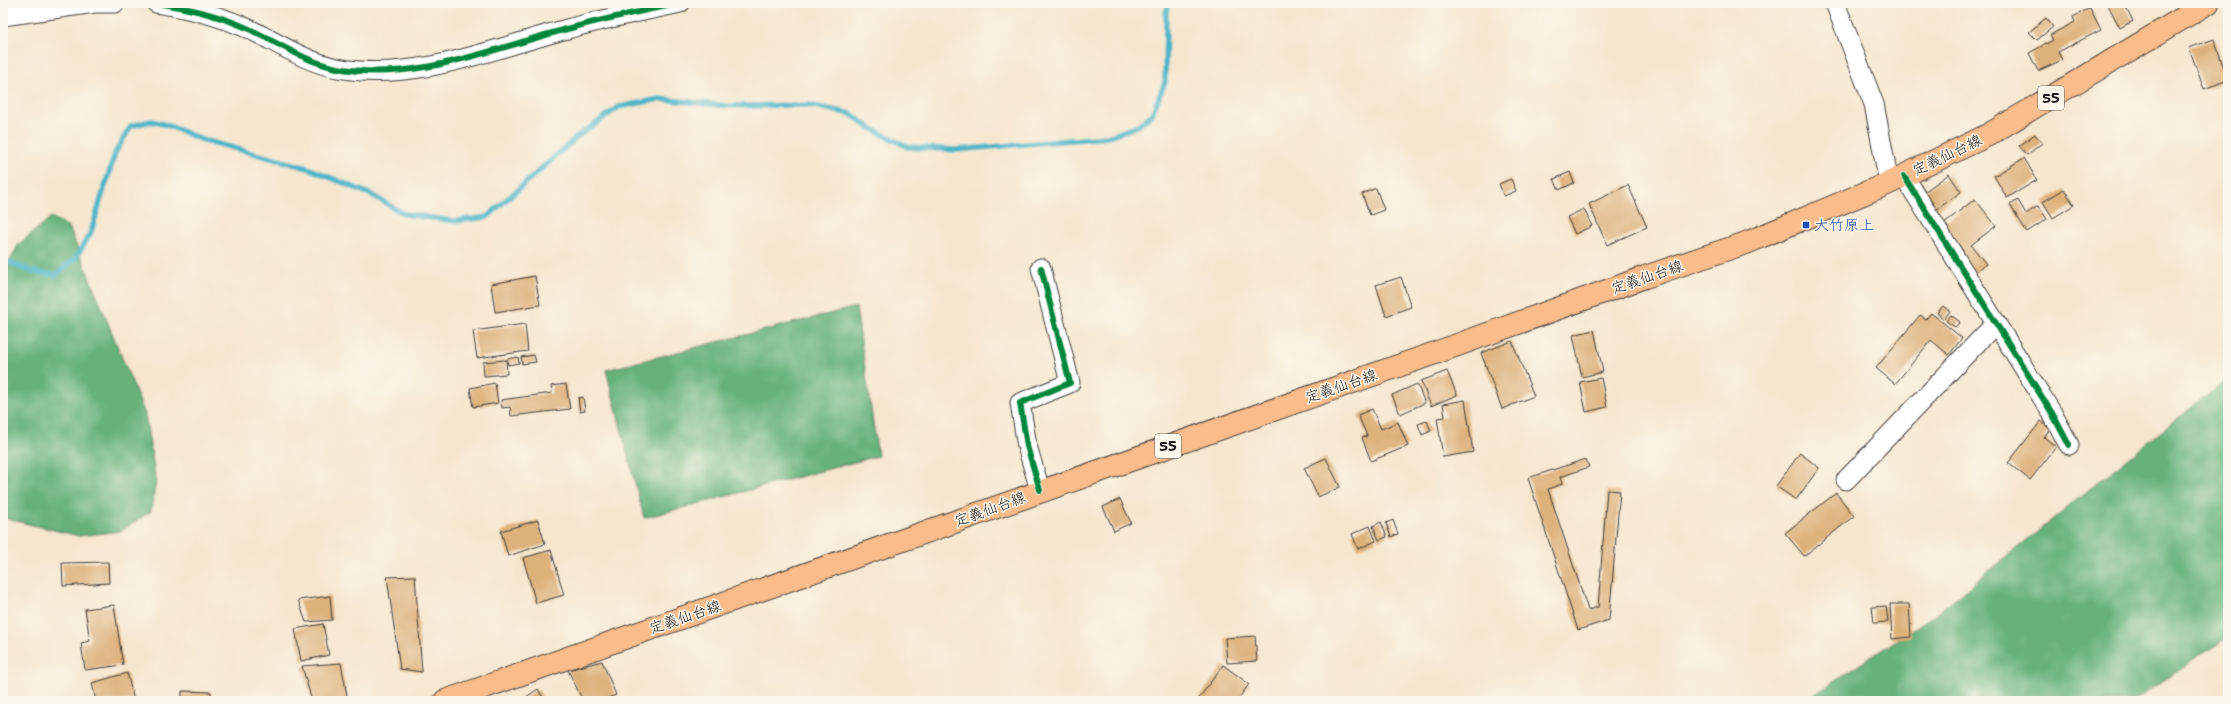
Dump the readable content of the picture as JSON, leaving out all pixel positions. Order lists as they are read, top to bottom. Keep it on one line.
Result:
{"streets":{"main road":["55","定義仙台線"]},"places":{"transit":["大竹原上"]}}
